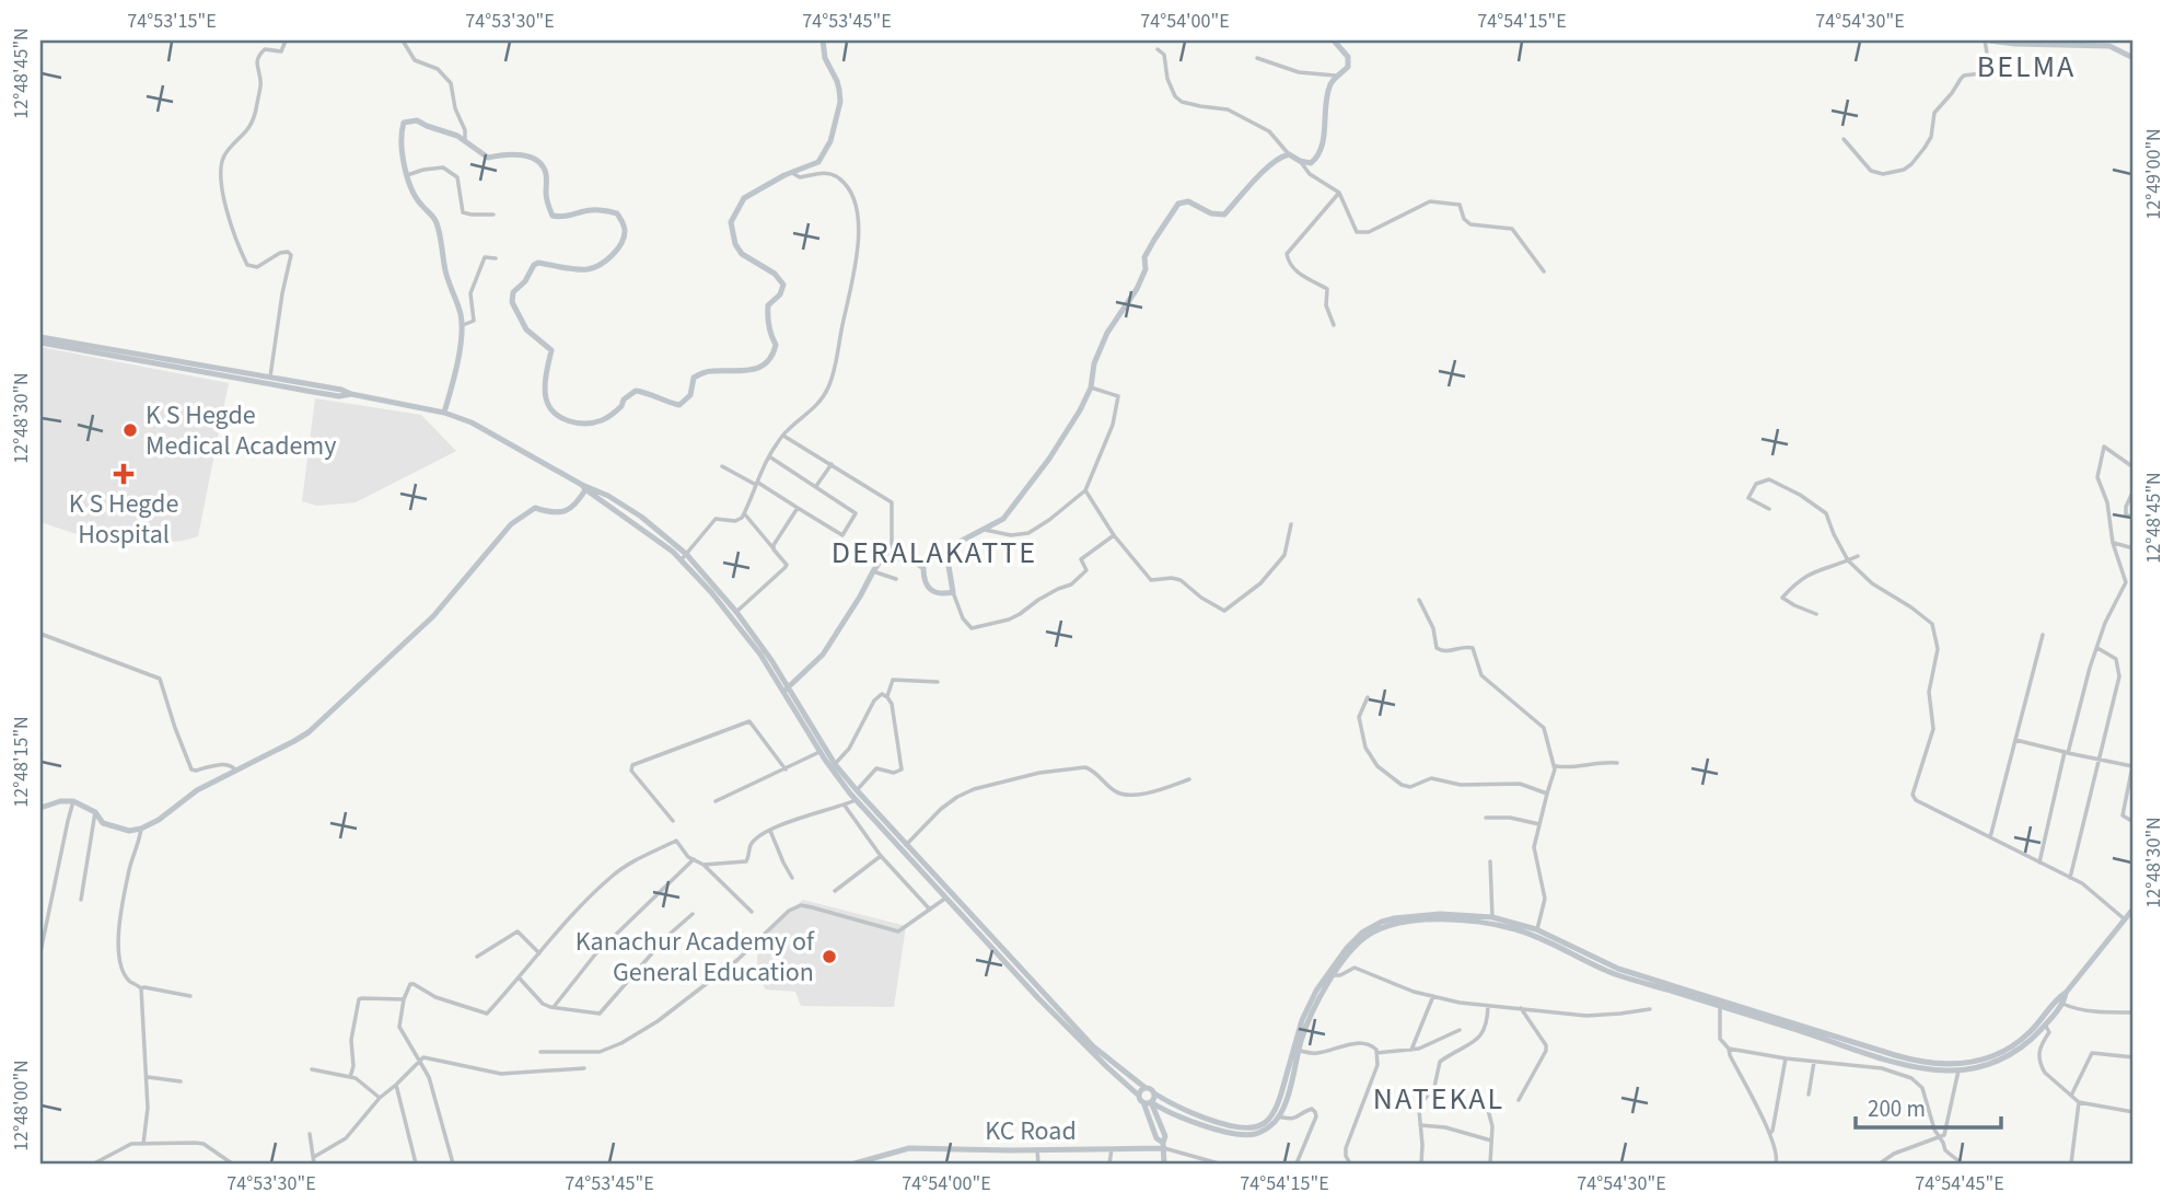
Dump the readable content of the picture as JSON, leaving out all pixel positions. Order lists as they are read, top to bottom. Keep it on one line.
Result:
{"streets":{"main road":["KC Road"]},"districts":["BELMA","DERALAKATTE","NATEKAL"],"places":{"other":["K S Hegde Medical Academy","Kanachur Academy of General Education"],"health":["K S Hegde Hospital"]},"scale_bar":"200 m","coordinates":["74°53'15\"E","74°53'30\"E","74°53'45\"E","74°54'00\"E","74°54'15\"E","74°54'30\"E","12°48'45\"N","12°49'00\"N","12°48'30\"N","12°48'15\"N","12°48'00\"N","74°54'45\"E"]}
